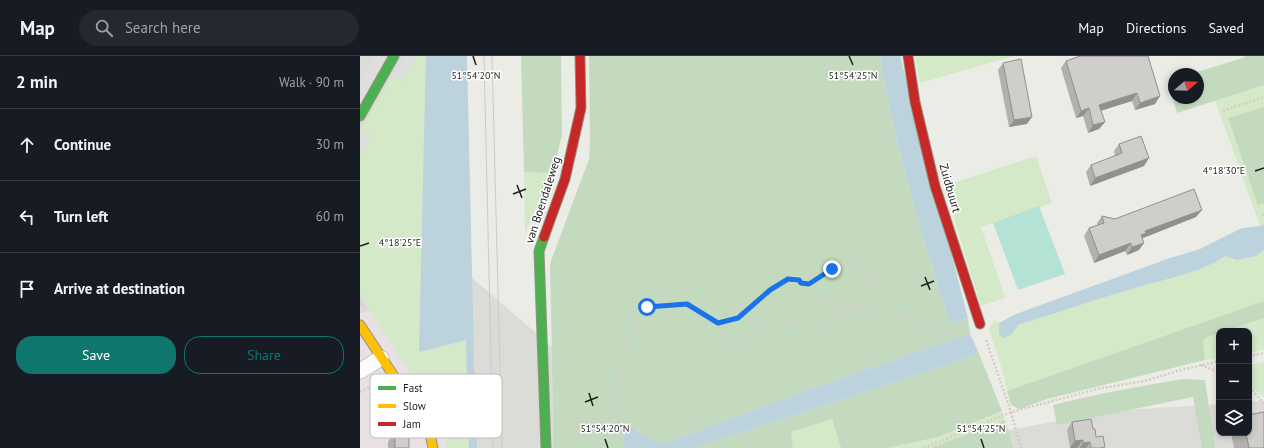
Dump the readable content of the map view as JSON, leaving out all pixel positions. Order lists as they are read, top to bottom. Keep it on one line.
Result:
{"streets":{"street":["Zuidbuurt","van Boendaleweg"]},"legend":["Fast","Slow","Jam"],"north":"right","page":{"header":"Map","search":"Search here","nav":["Map","Directions","Saved"],"heading":["2 min","Walk · 90 m"],"list":[["Continue","30 m"],["Turn left","60 m"],"Arrive at destination"],"buttons":["Save","Share"],"map_buttons":["+","−"]},"coordinates":["51°54'20\"N","51°54'25\"N","4°18'30\"E","4°18'25\"E"]}
